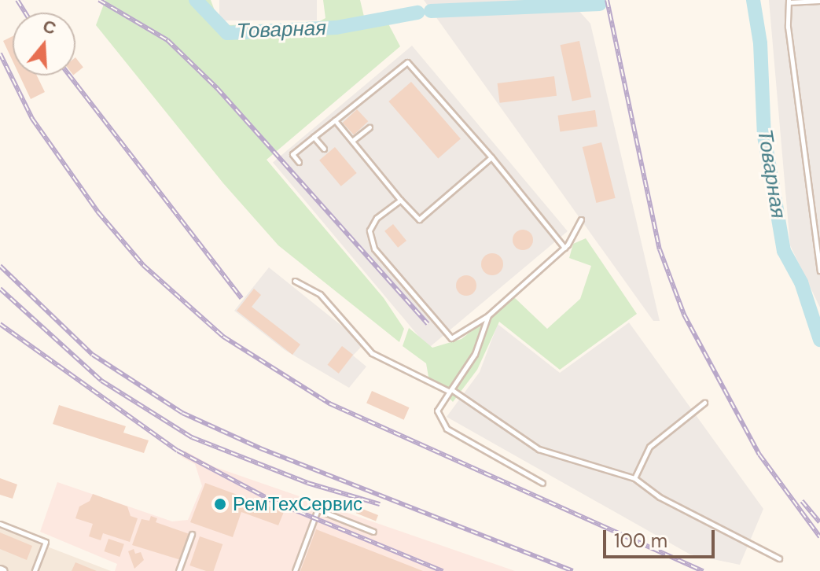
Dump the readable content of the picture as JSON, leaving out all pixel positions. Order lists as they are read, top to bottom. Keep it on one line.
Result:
{"water":["Товарная"],"places":["РемТехСервис"],"scale_bar":"100 m","north":"top"}
